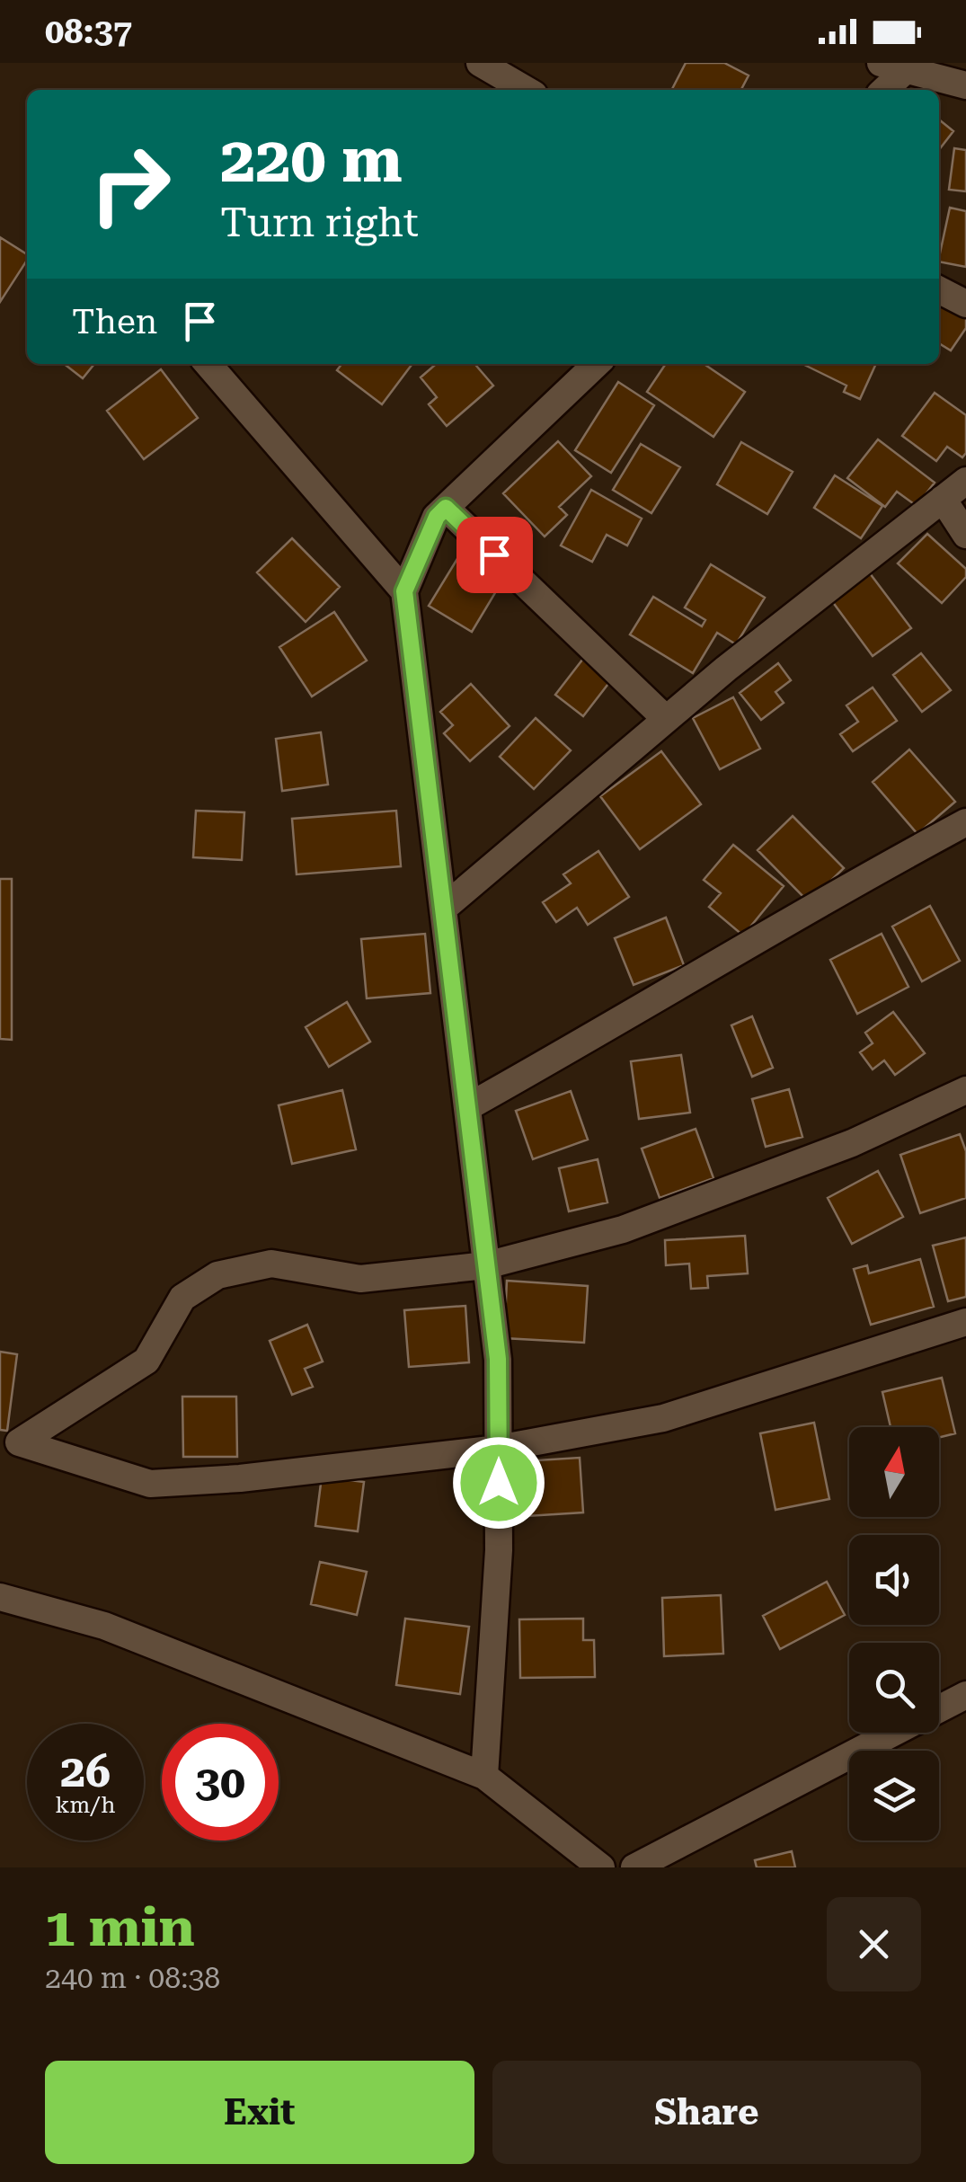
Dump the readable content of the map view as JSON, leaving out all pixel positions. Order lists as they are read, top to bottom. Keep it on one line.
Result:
{"north":"top","page":{"status":"08:37","turn":["220 m","Turn right"],"then":"Then","speed":"26 km/h","limit":"30","heading":["1 min","240 m · 08:38"],"buttons":["Exit","Share"]}}
